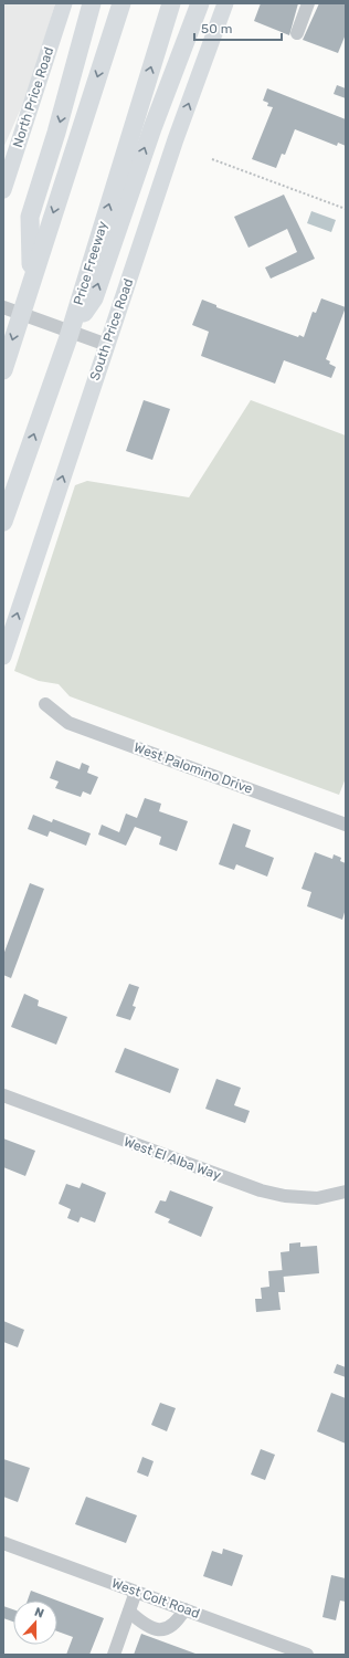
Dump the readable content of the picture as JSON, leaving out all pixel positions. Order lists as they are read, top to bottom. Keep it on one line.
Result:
{"streets":{"highway":["Price Freeway"],"main road":["North Price Road","South Price Road"],"street":["West Palomino Drive","West El Alba Way","West Colt Road"]},"one_way":["South Price Road"],"scale_bar":"50 m","north":"top"}
